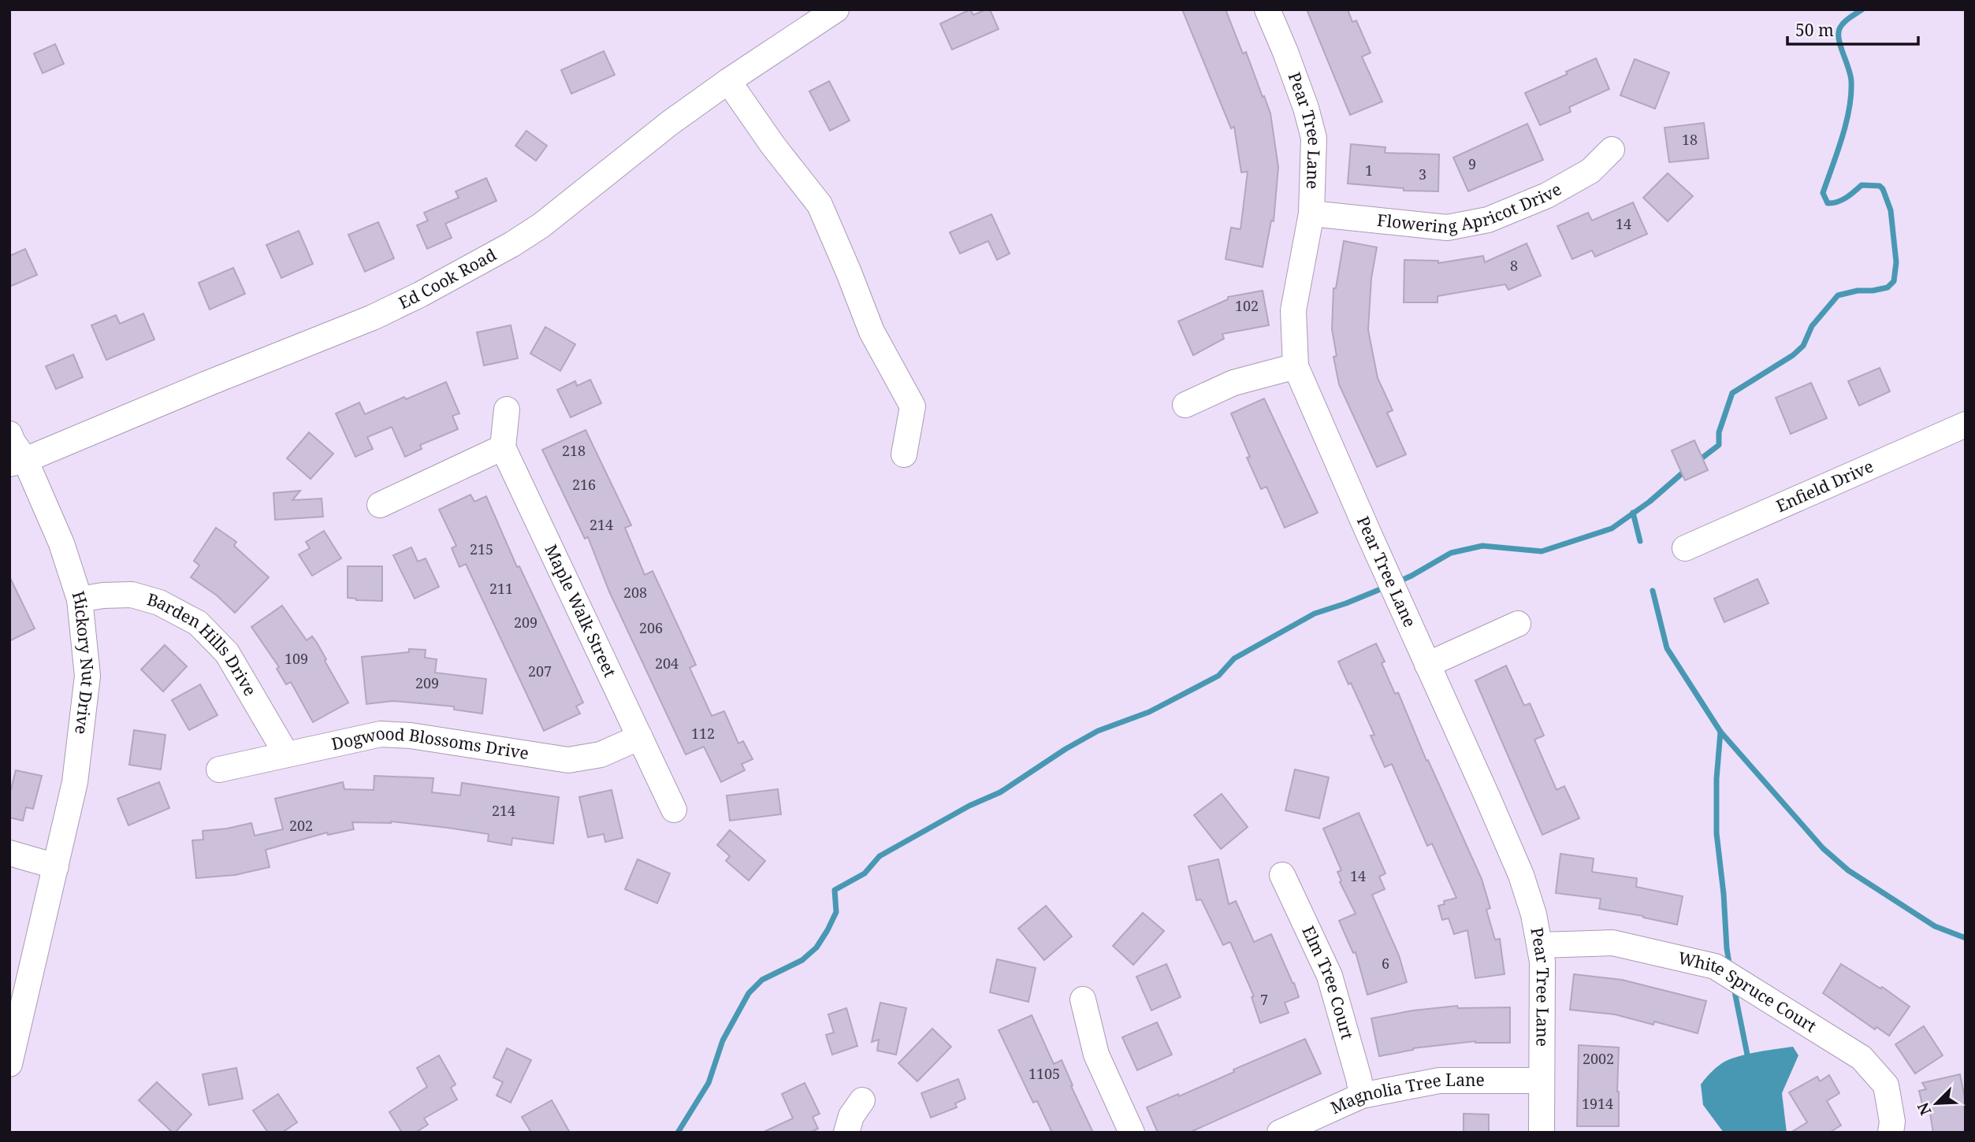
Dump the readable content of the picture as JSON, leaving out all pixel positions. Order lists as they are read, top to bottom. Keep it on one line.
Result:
{"streets":{"street":["Pear Tree Lane","Flowering Apricot Drive","Ed Cook Road","Enfield Drive","Maple Walk Street","Barden Hills Drive","Hickory Nut Drive","Dogwood Blossoms Drive","Elm Tree Court","White Spruce Court","Magnolia Tree Lane"]},"crossings":[["Pear Tree Lane","Flowering Apricot Drive"],["Pear Tree Lane","White Spruce Court"],["Pear Tree Lane","Magnolia Tree Lane"],["Ed Cook Road","Hickory Nut Drive"],["Maple Walk Street","Dogwood Blossoms Drive"],["Barden Hills Drive","Hickory Nut Drive"],["Barden Hills Drive","Dogwood Blossoms Drive"],["Elm Tree Court","Magnolia Tree Lane"]],"house_numbers":["18","9","1","3","14","8","102","218","216","214","215","211","208","209","206","109","204","207","209","112","214","202","14","6","7","2002","1105","1914"],"scale_bar":"50 m","north":"bottom left"}
